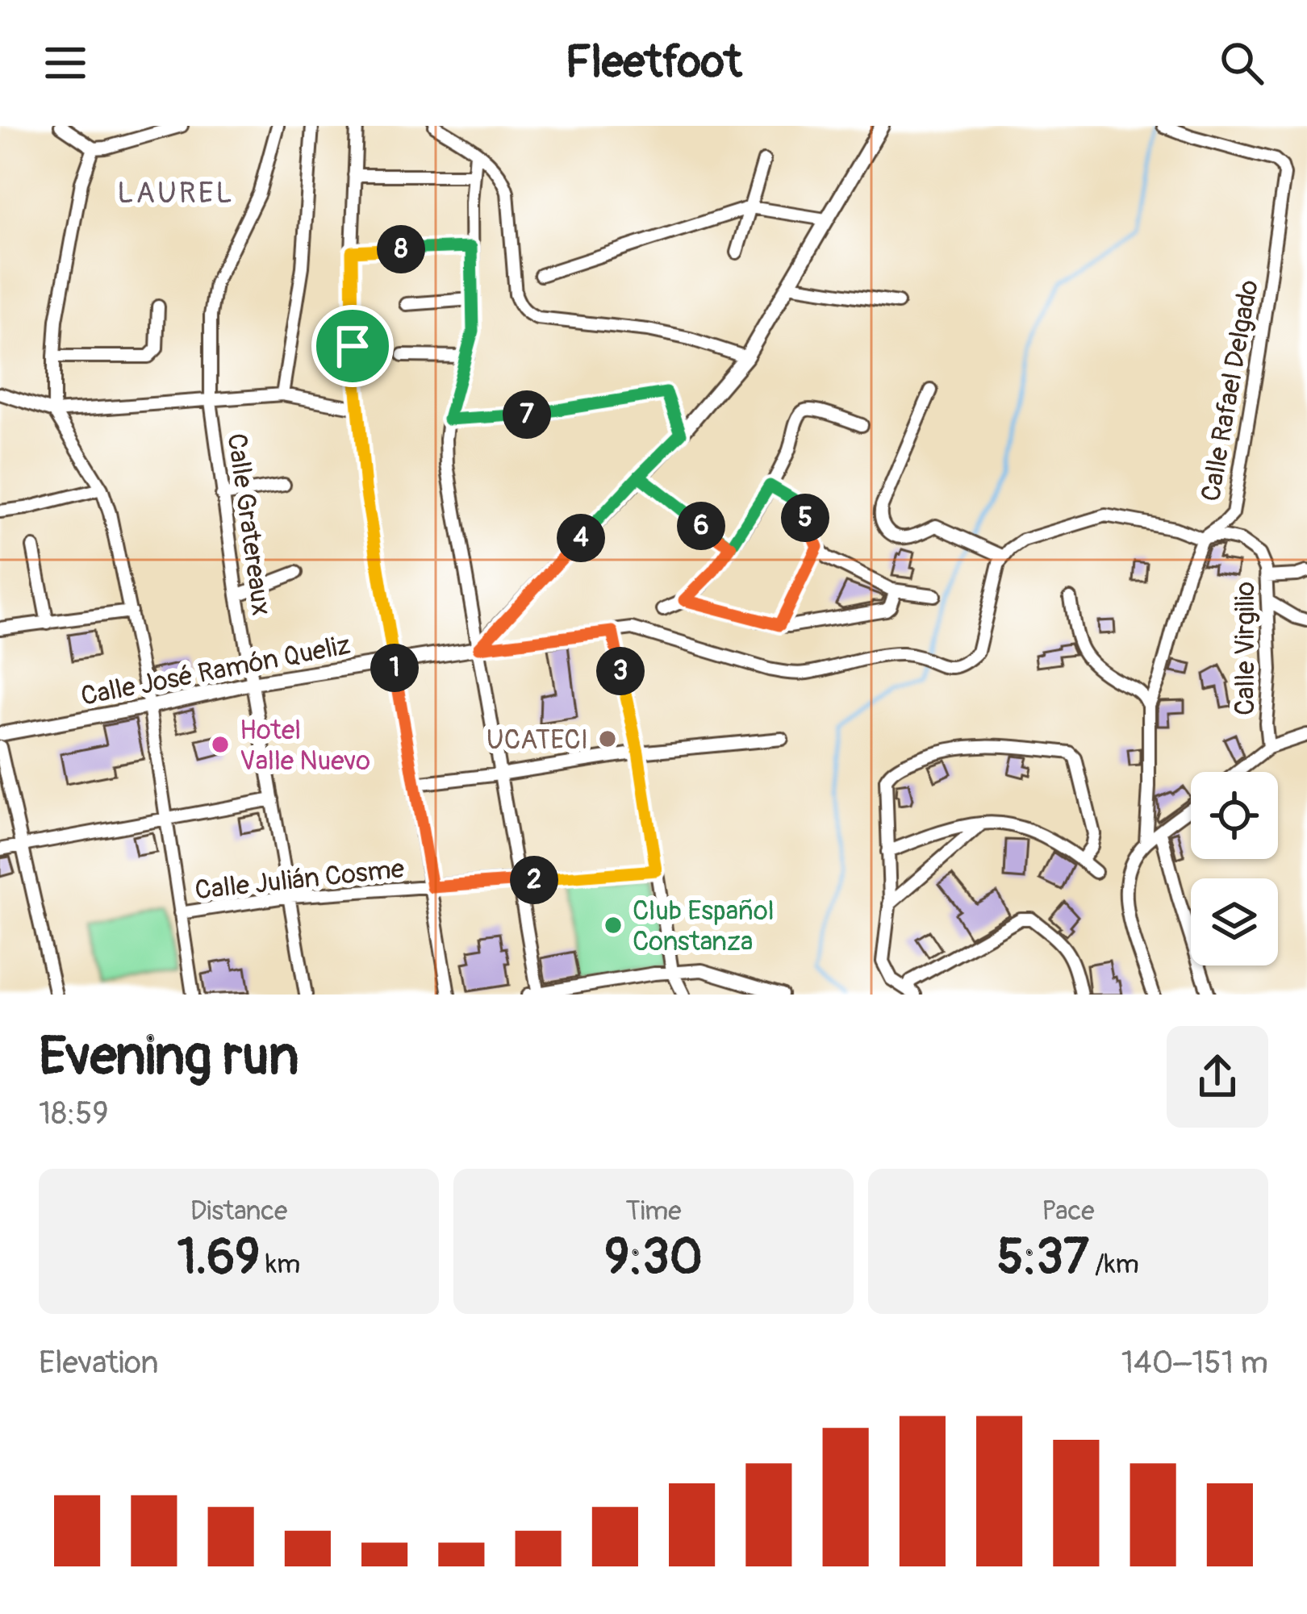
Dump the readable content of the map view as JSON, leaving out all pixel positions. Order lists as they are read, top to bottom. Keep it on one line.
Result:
{"streets":{"street":["Calle Rafael Delgado","Calle Gratereaux","Calle Virgilio","Calle José Ramón Queliz","Calle Julián Cosme"]},"crossings":[["Calle Rafael Delgado","Calle Virgilio"],["Calle Gratereaux","Calle José Ramón Queliz"],["Calle Gratereaux","Calle Julián Cosme"],["Calle Virgilio","Calle José Ramón Queliz"]],"districts":["LAUREL"],"places":["UCATECI","Hotel Valle Nuevo","Club Español Constanza"],"page":{"header":"Fleetfoot","pins":["8","7","5","6","4","1","3","2"],"heading":["Evening run","18:59"],"stats":[["Distance","1.69 km"],["Time","9:30"],["Pace","5:37 /km"]],"chart":["Elevation","140–151 m"]}}
